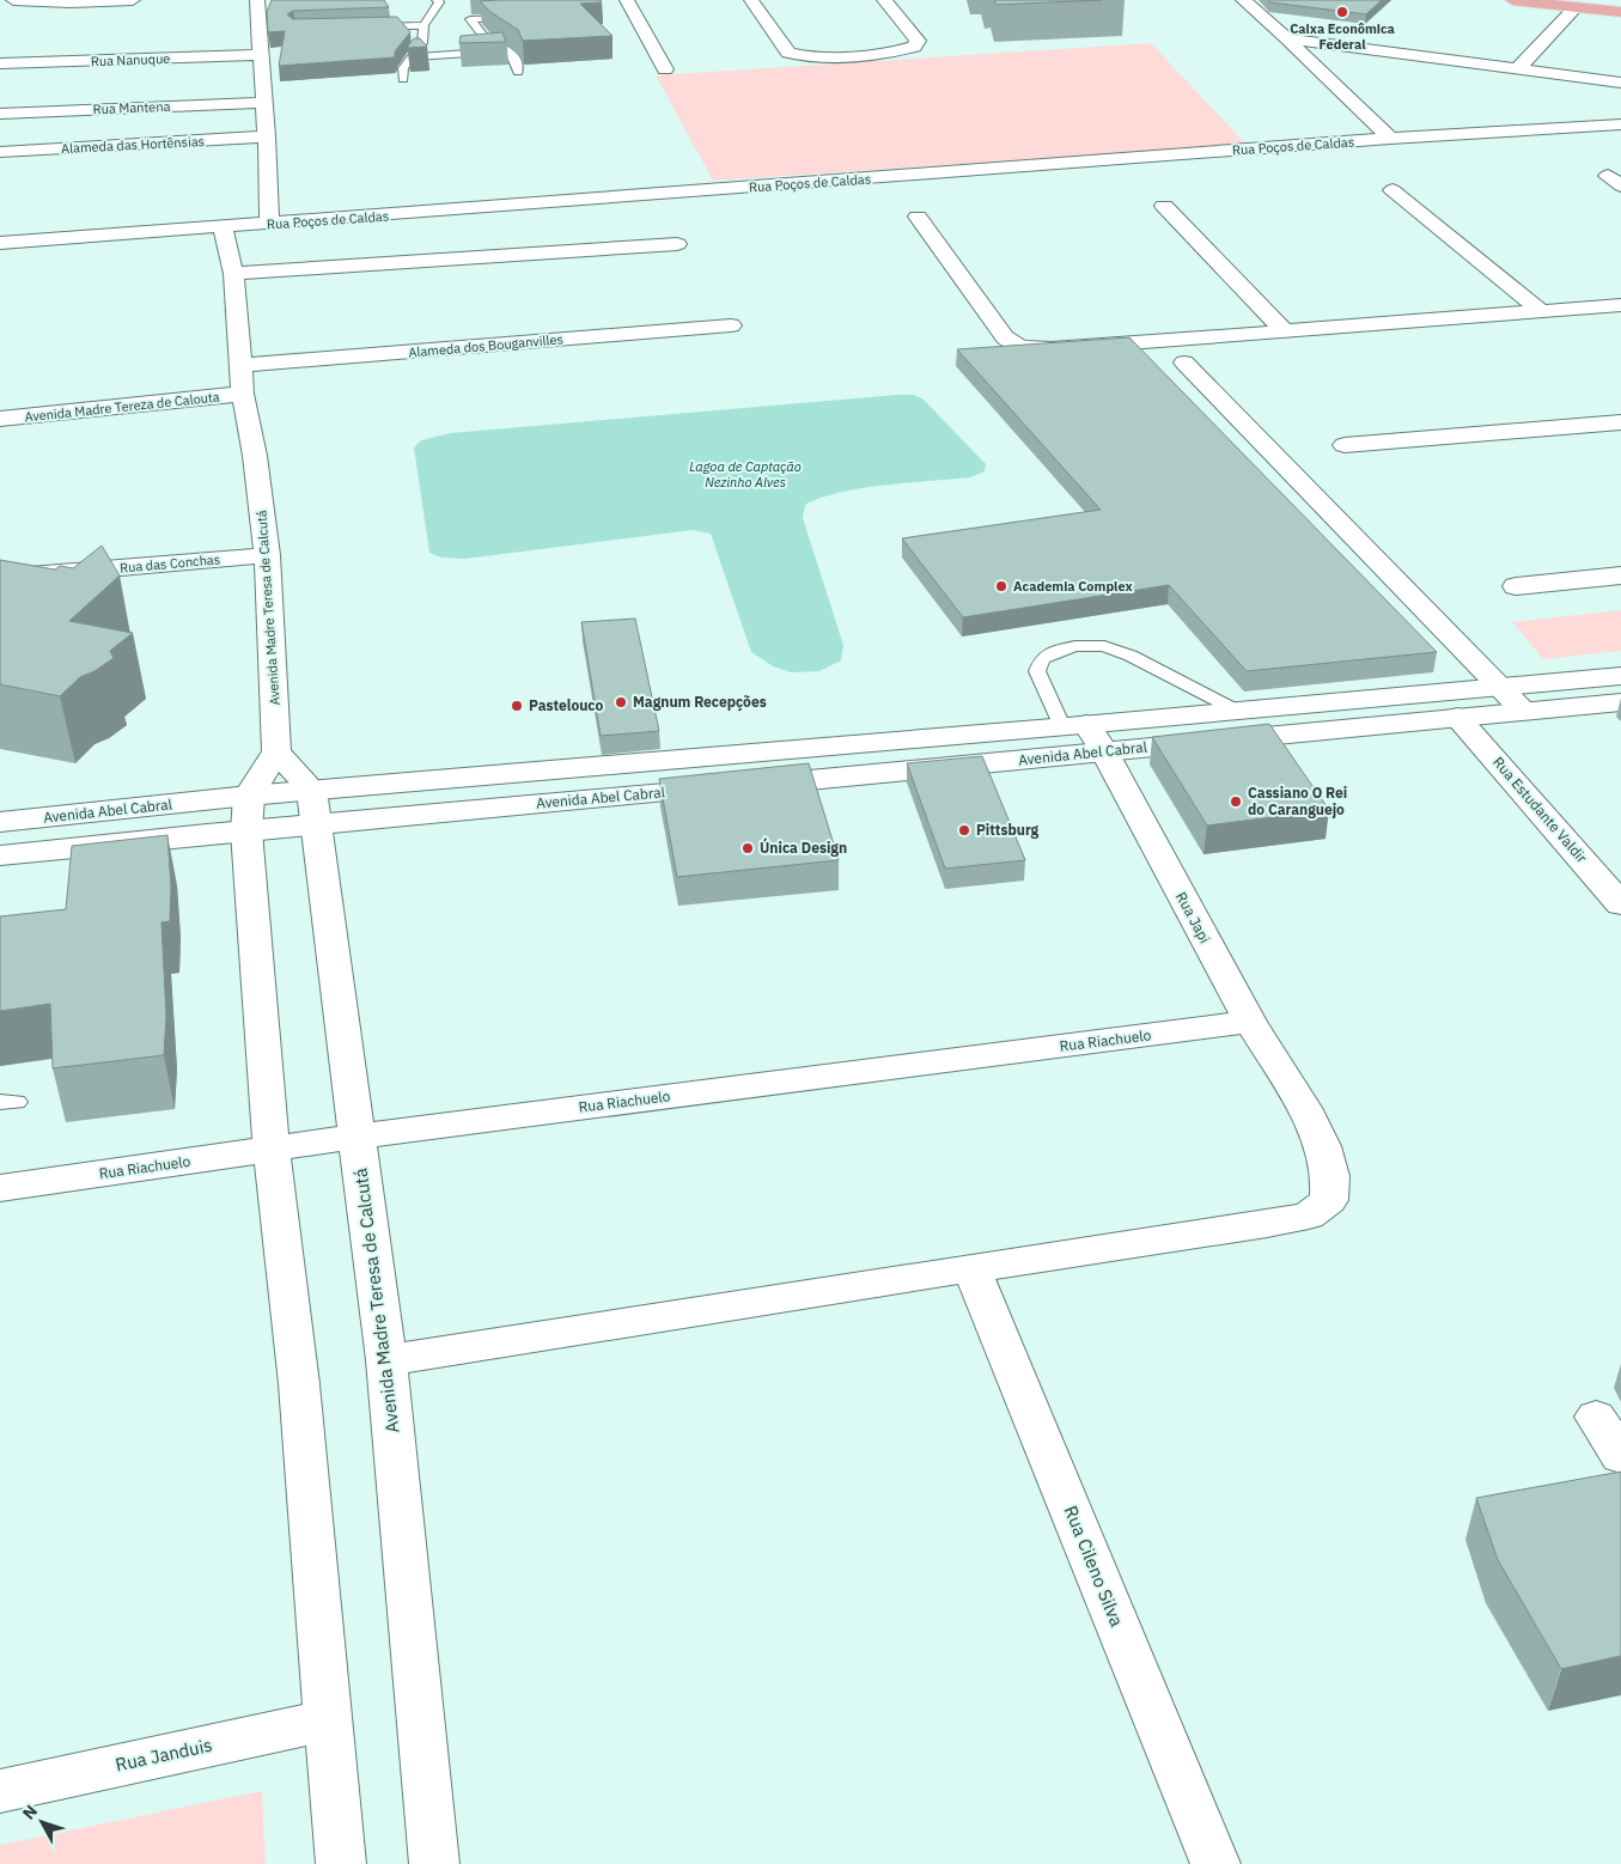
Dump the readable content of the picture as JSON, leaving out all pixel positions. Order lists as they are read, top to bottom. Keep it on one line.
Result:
{"streets":{"street":["Rua Nanuque","Rua Mantena","Alameda das Hortênsias","Rua Poços de Caldas","Alameda dos Bouganvilles","Avenida Madre Tereza de Calouta","Rua das Conchas","Avenida Madre Teresa de Calcutá","Avenida Abel Cabral","Rua Estudante Valdir","Rua Japi","Rua Riachuelo","Rua Cileno Silva","Rua Janduis"]},"crossings":[["Avenida Madre Tereza de Calouta","Avenida Madre Teresa de Calcutá"],["Rua das Conchas","Avenida Madre Teresa de Calcutá"],["Avenida Madre Teresa de Calcutá","Avenida Abel Cabral"],["Avenida Madre Teresa de Calcutá","Rua Japi"],["Avenida Madre Teresa de Calcutá","Rua Riachuelo"],["Avenida Abel Cabral","Rua Estudante Valdir"],["Avenida Abel Cabral","Rua Japi"],["Rua Japi","Rua Riachuelo"],["Rua Japi","Rua Cileno Silva"]],"water":["Lagoa de Captação Nezinho Alves"],"places":["Caixa Econômica Federal","Academia Complex","Magnum Recepções","Pastelouco","Cassiano O Rei do Caranguejo","Pittsburg","Única Design"],"north":"top left"}
